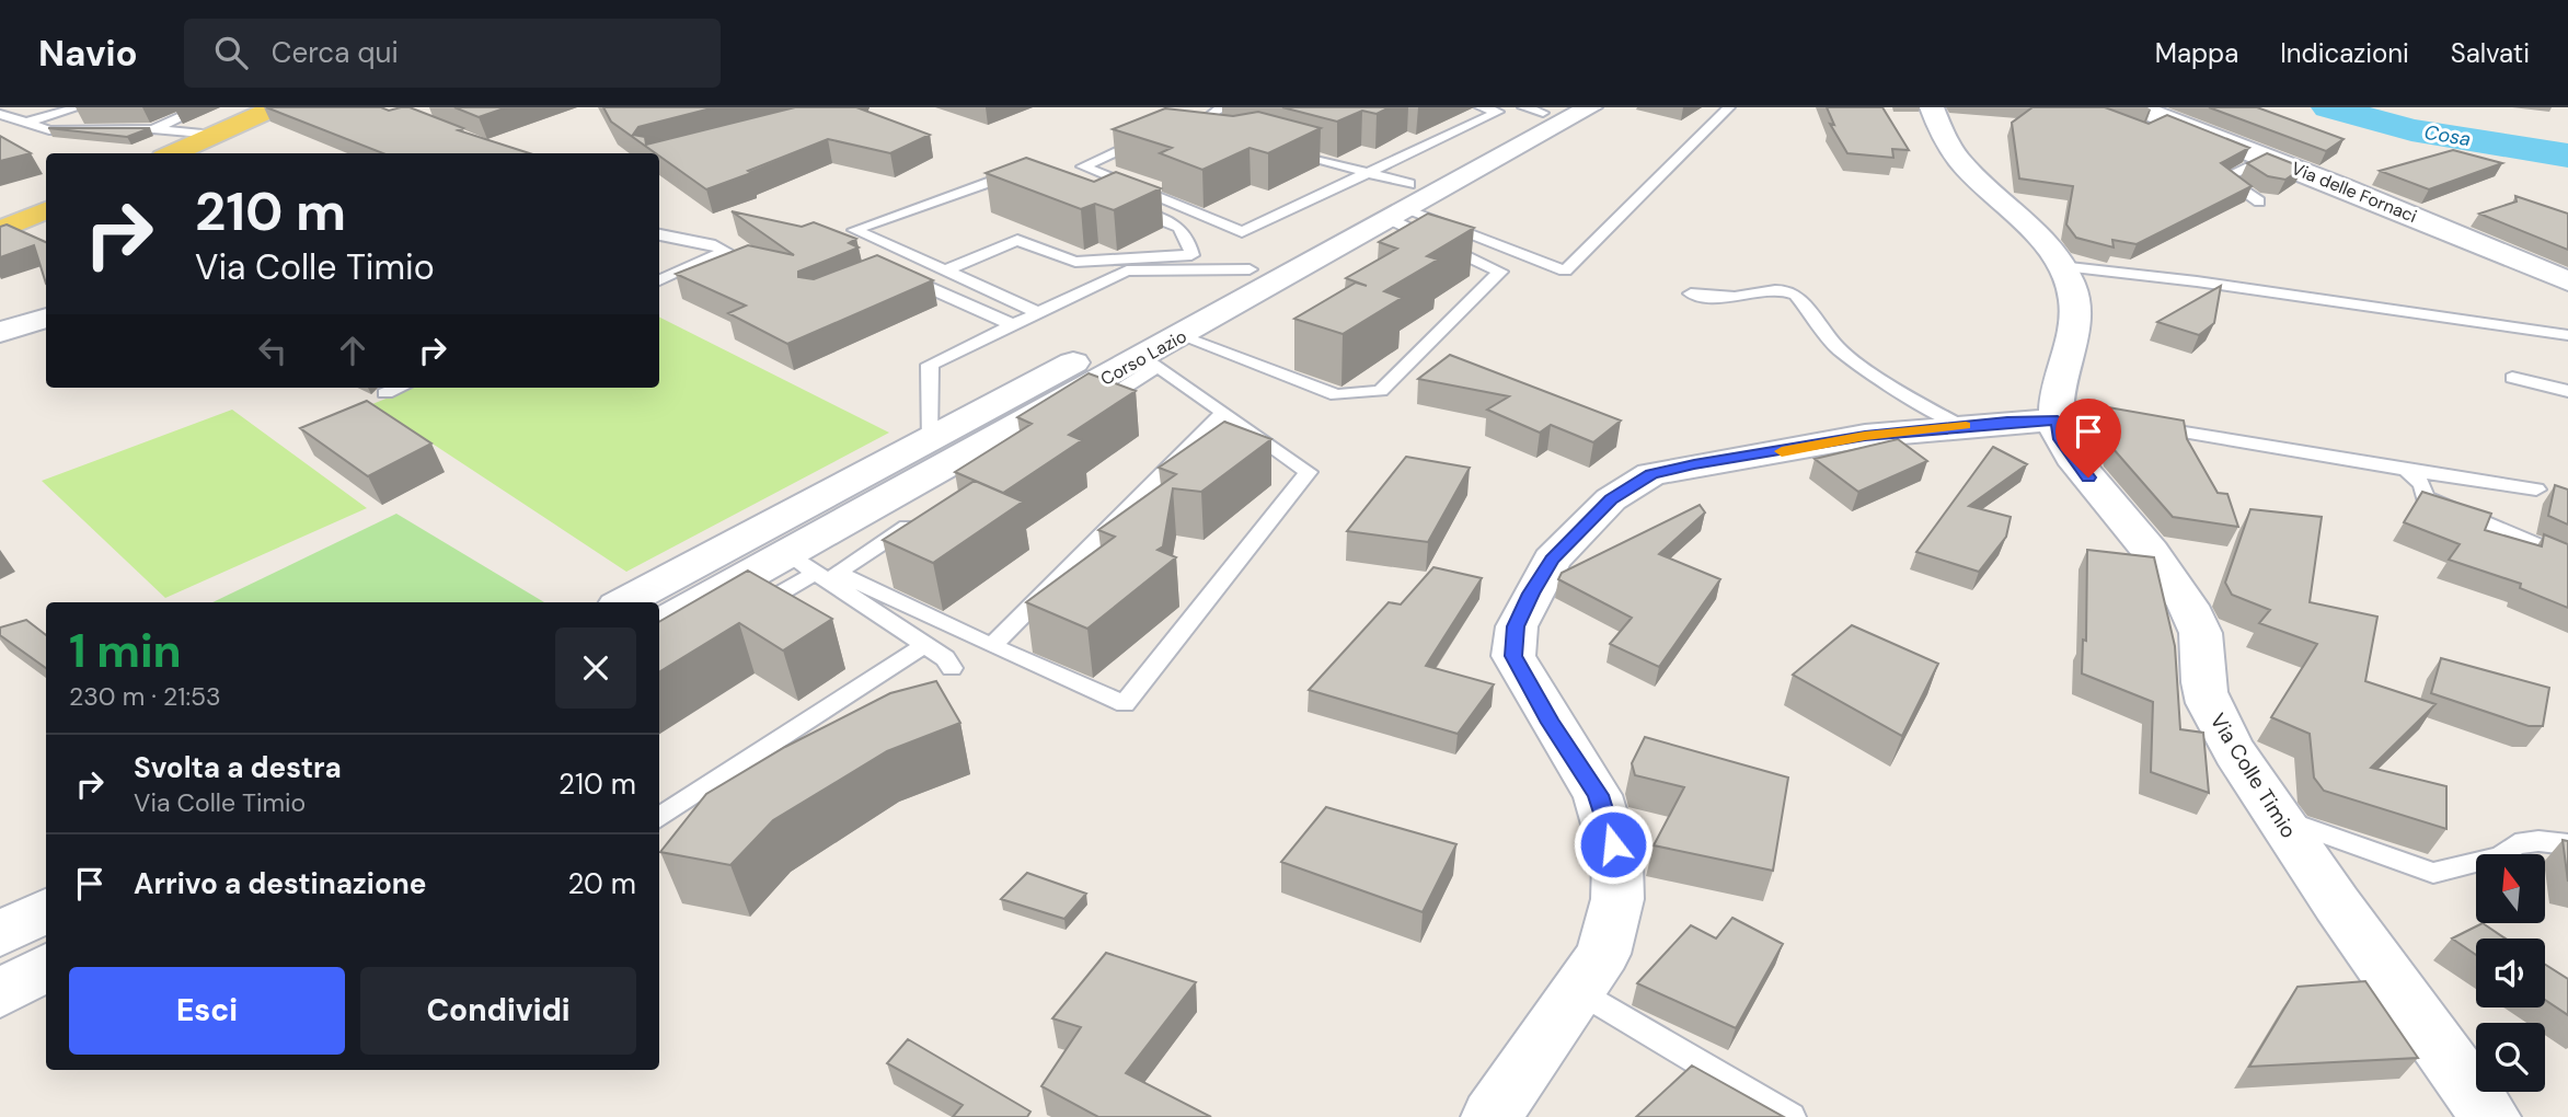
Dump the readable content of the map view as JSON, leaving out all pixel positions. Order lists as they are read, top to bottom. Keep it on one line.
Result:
{"streets":{"street":["Via delle Fornaci","Corso Lazio","Via Colle Timio"]},"water":["Cosa"],"north":"top","page":{"header":"Navio","search":"Cerca qui","nav":["Mappa","Indicazioni","Salvati"],"turn":["210 m","Via Colle Timio"],"heading":["1 min","230 m · 21:53"],"list":[{"name":"Svolta a destra","note":"Via Colle Timio","value":"210 m"},{"name":"Arrivo a destinazione","value":"20 m"}],"buttons":["Esci","Condividi"]}}
